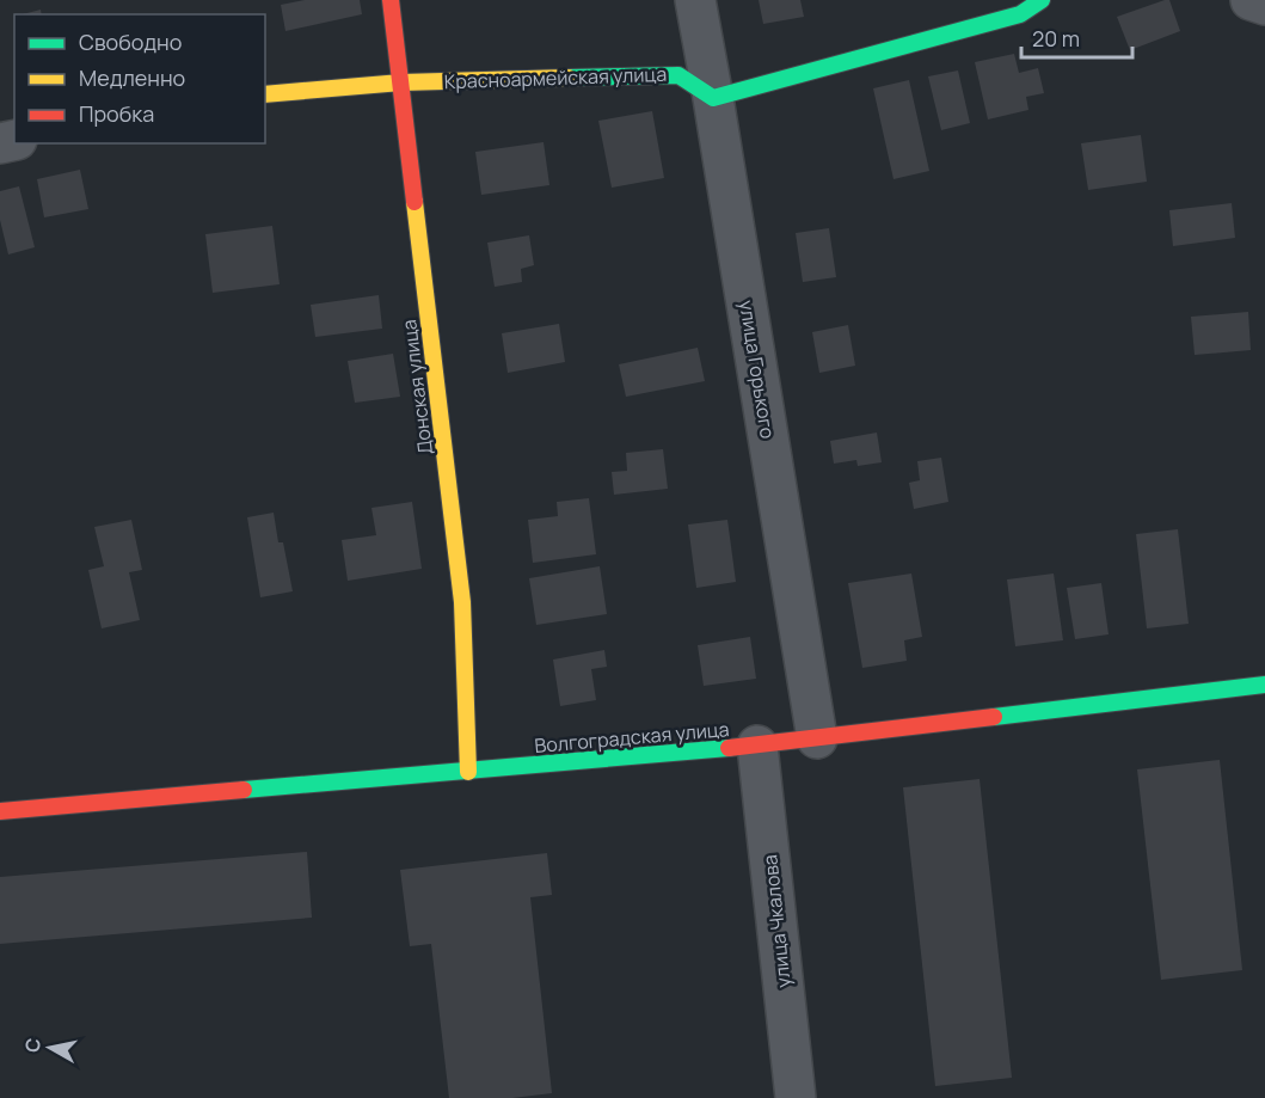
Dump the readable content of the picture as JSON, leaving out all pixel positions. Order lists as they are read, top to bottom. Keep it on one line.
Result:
{"streets":{"street":["Красноармейская улица","улица Горького","Донская улица","Волгоградская улица","улица Чкалова"]},"crossings":[["Красноармейская улица","улица Горького"],["Красноармейская улица","Донская улица"],["улица Горького","Волгоградская улица"],["Донская улица","Волгоградская улица"],["Волгоградская улица","улица Чкалова"]],"legend":["Свободно","Медленно","Пробка"],"scale_bar":"20 m","north":"left"}
